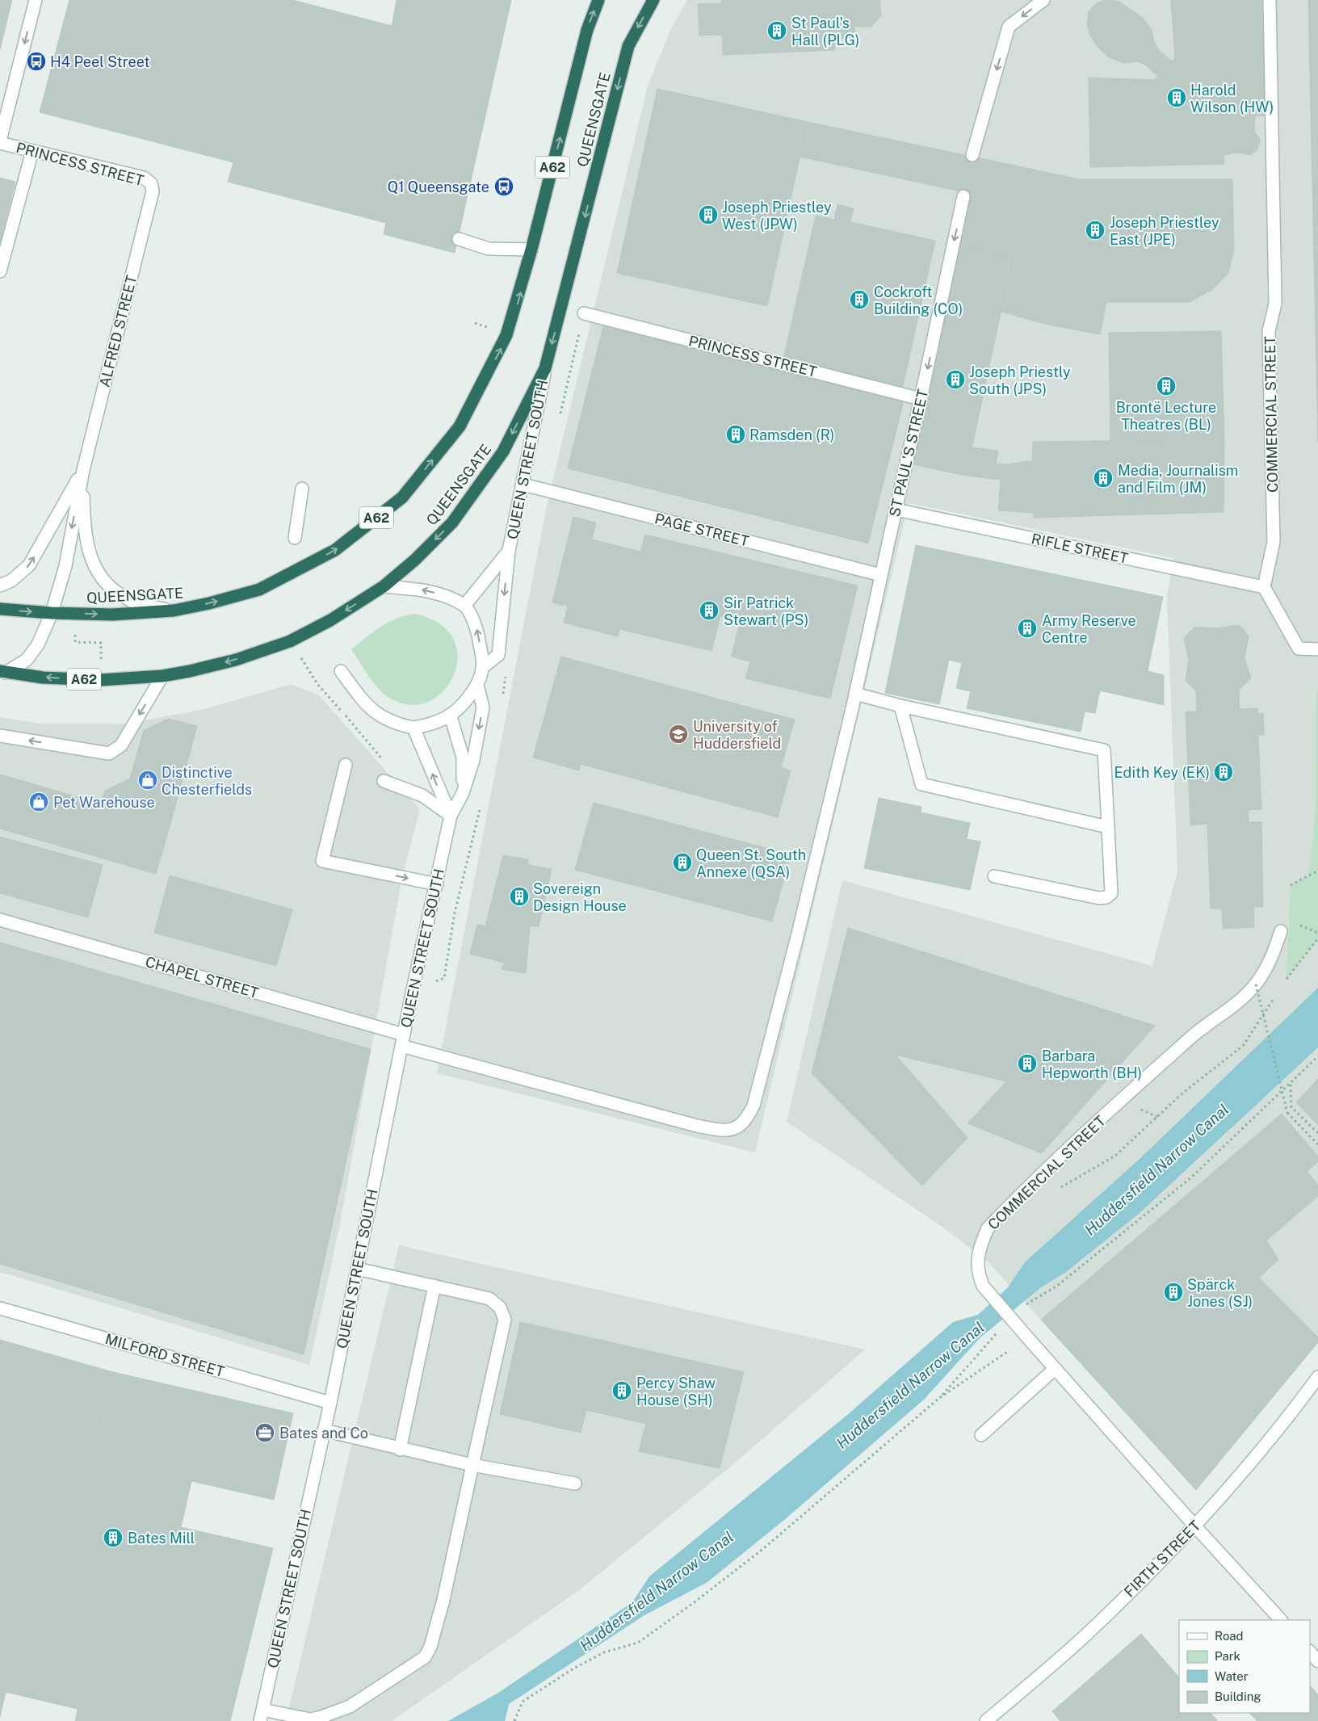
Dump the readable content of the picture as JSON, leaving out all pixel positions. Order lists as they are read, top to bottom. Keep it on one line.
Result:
{"streets":{"highway":["QUEENSGATE","A62"],"street":["PRINCESS STREET","ALFRED STREET","COMMERCIAL STREET","ST PAUL'S STREET","QUEEN STREET SOUTH","PAGE STREET","RIFLE STREET","CHAPEL STREET","MILFORD STREET","FIRTH STREET"]},"crossings":[["QUEENSGATE","ALFRED STREET"],["QUEENSGATE","QUEEN STREET SOUTH"],["PRINCESS STREET","ALFRED STREET"],["PRINCESS STREET","ST PAUL'S STREET"],["COMMERCIAL STREET","RIFLE STREET"],["COMMERCIAL STREET","FIRTH STREET"],["ST PAUL'S STREET","PAGE STREET"],["ST PAUL'S STREET","RIFLE STREET"],["ST PAUL'S STREET","CHAPEL STREET"],["QUEEN STREET SOUTH","PAGE STREET"],["QUEEN STREET SOUTH","CHAPEL STREET"],["QUEEN STREET SOUTH","MILFORD STREET"]],"one_way":["ST PAUL'S STREET"],"water":["Huddersfield Narrow Canal"],"places":{"building":["St Paul's Hall (PLG)","Harold Wilson (HW)","Joseph Priestley West (JPW)","Joseph Priestley East (JPE)","Cockroft Building (CO)","Joseph Priestly South (JPS)","Brontë Lecture Theatres (BL)","Ramsden (R)","Media, Journalism and Film (JM)","Sir Patrick Stewart (PS)","Army Reserve Centre","Edith Key (EK)","Queen St. South Annexe (QSA)","Sovereign Design House","Barbara Hepworth (BH)","Spärck Jones (SJ)","Percy Shaw House (SH)","Bates Mill"],"bus stop":["H4 Peel Street","Q1 Queensgate"],"school or university":["University of Huddersfield"],"shop":["Distinctive Chesterfields","Pet Warehouse"],"office":["Bates and Co"]},"legend":["Road","Park","Water","Building"]}
